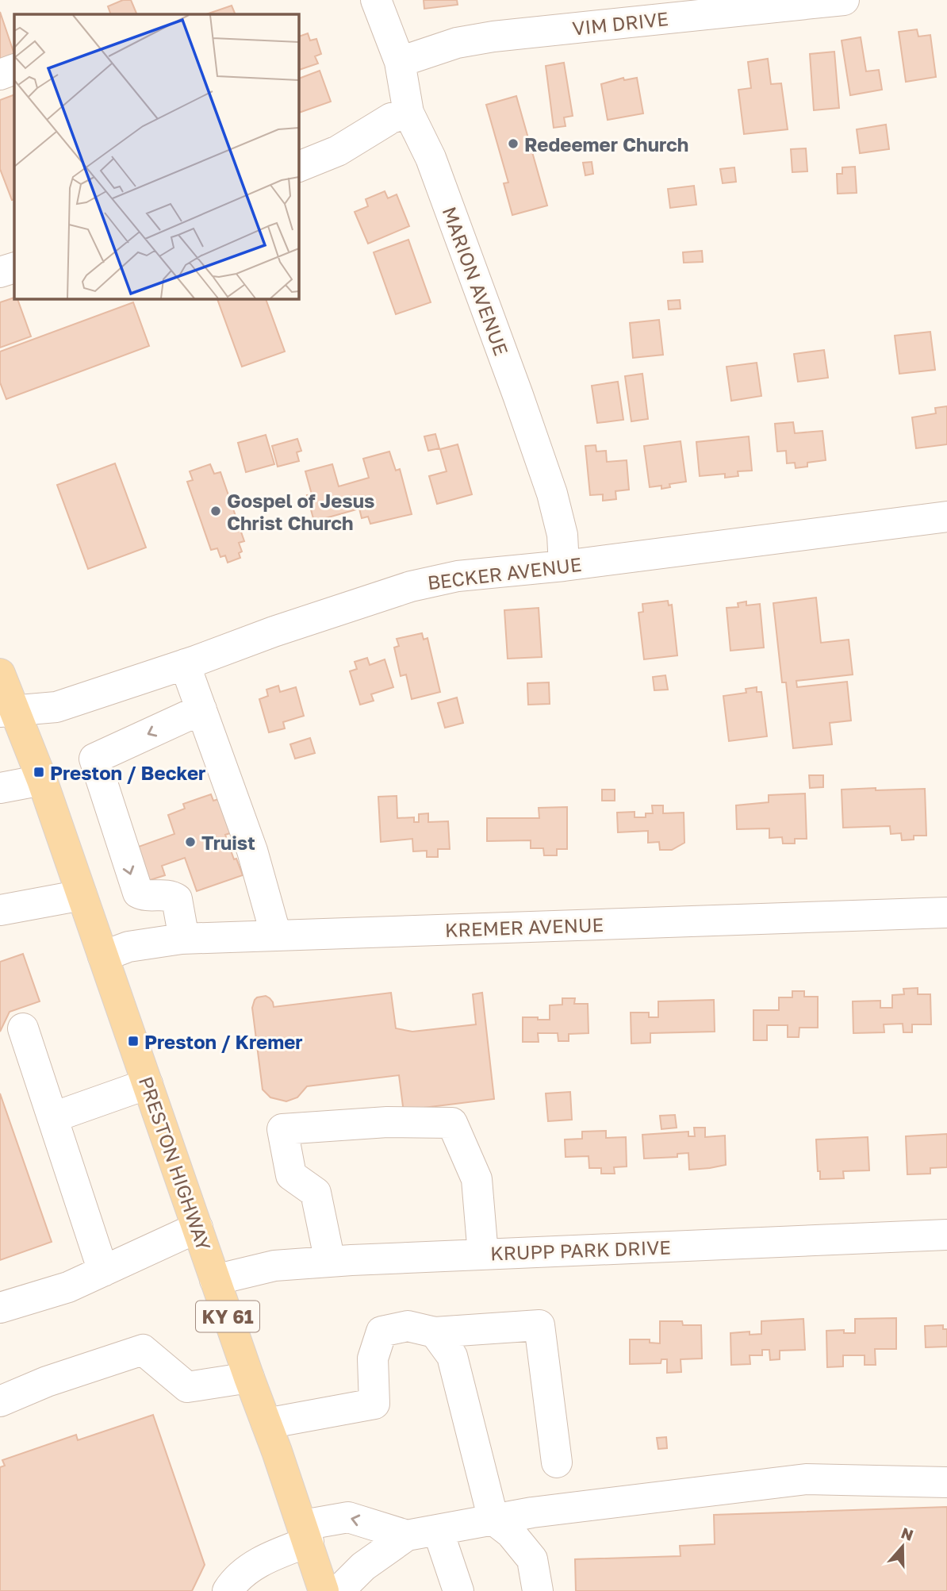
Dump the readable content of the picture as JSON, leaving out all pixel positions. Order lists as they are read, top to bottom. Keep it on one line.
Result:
{"streets":{"main road":["PRESTON HIGHWAY","KY 61"],"street":["VIM DRIVE","MARION AVENUE","BECKER AVENUE","KREMER AVENUE","KRUPP PARK DRIVE"]},"crossings":[["VIM DRIVE","MARION AVENUE"],["MARION AVENUE","BECKER AVENUE"],["BECKER AVENUE","PRESTON HIGHWAY"],["KREMER AVENUE","PRESTON HIGHWAY"],["PRESTON HIGHWAY","KRUPP PARK DRIVE"]],"places":{"other":["Redeemer Church","Gospel of Jesus Christ Church","Truist"],"transit":["Preston / Becker","Preston / Kremer"]},"north":"top"}
